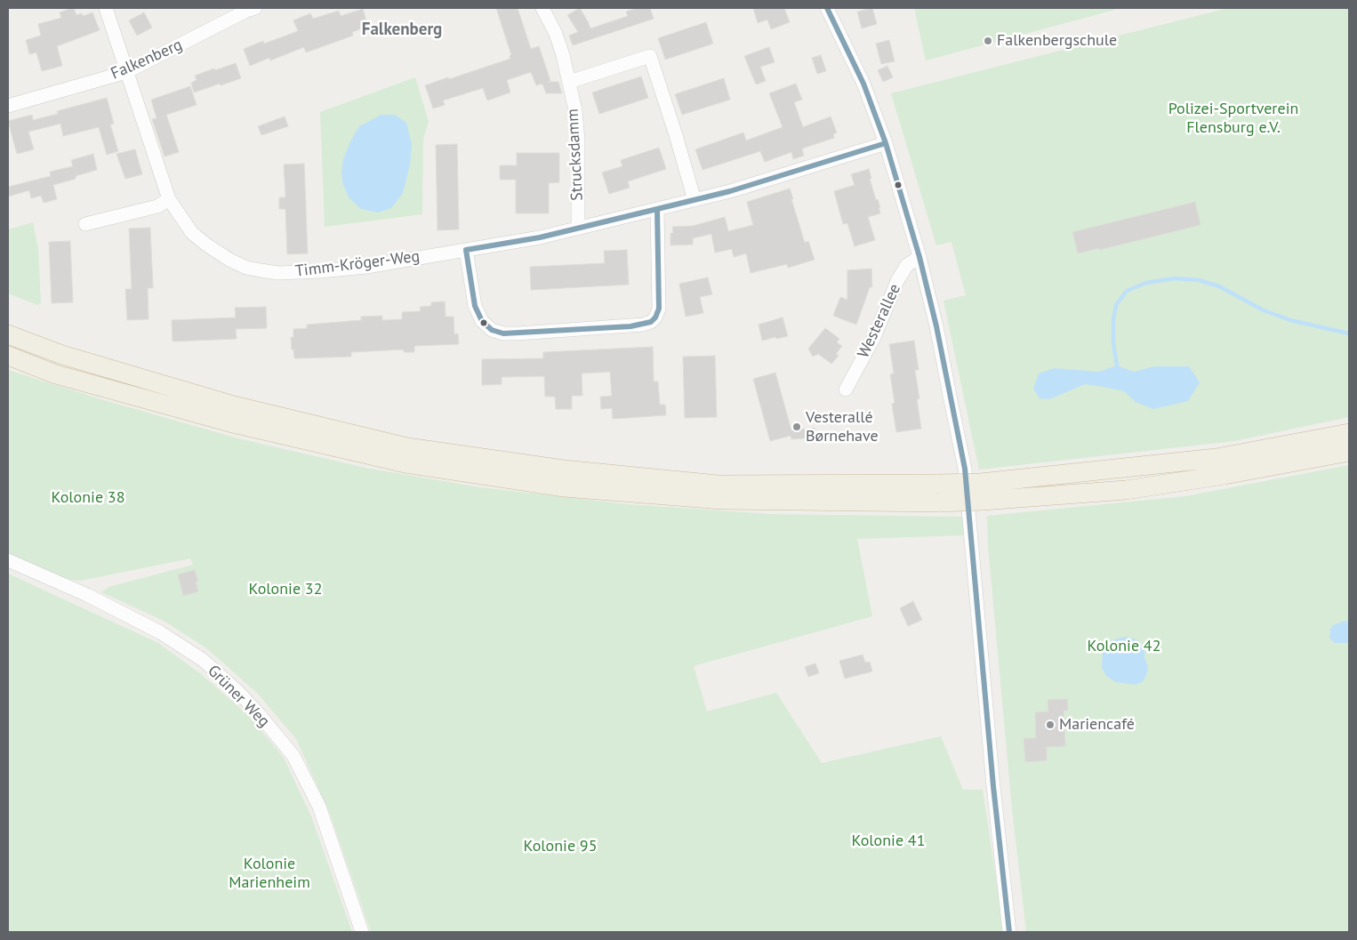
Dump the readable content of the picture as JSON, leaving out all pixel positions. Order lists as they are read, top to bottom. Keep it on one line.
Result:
{"streets":{"street":["Falkenberg","Strucksdamm","Timm-Kröger-Weg","Westerallee","Grüner Weg"]},"crossings":[["Falkenberg","Timm-Kröger-Weg"],["Strucksdamm","Timm-Kröger-Weg"],["Timm-Kröger-Weg","Westerallee"]],"districts":["Falkenberg"],"parks":["Polizei-Sportverein Flensburg e.V.","Kolonie 38","Kolonie 32","Kolonie 42","Kolonie 41","Kolonie 95","Kolonie Marienheim"],"places":["Falkenbergschule","Vesterallé Børnehave","Mariencafé"]}
